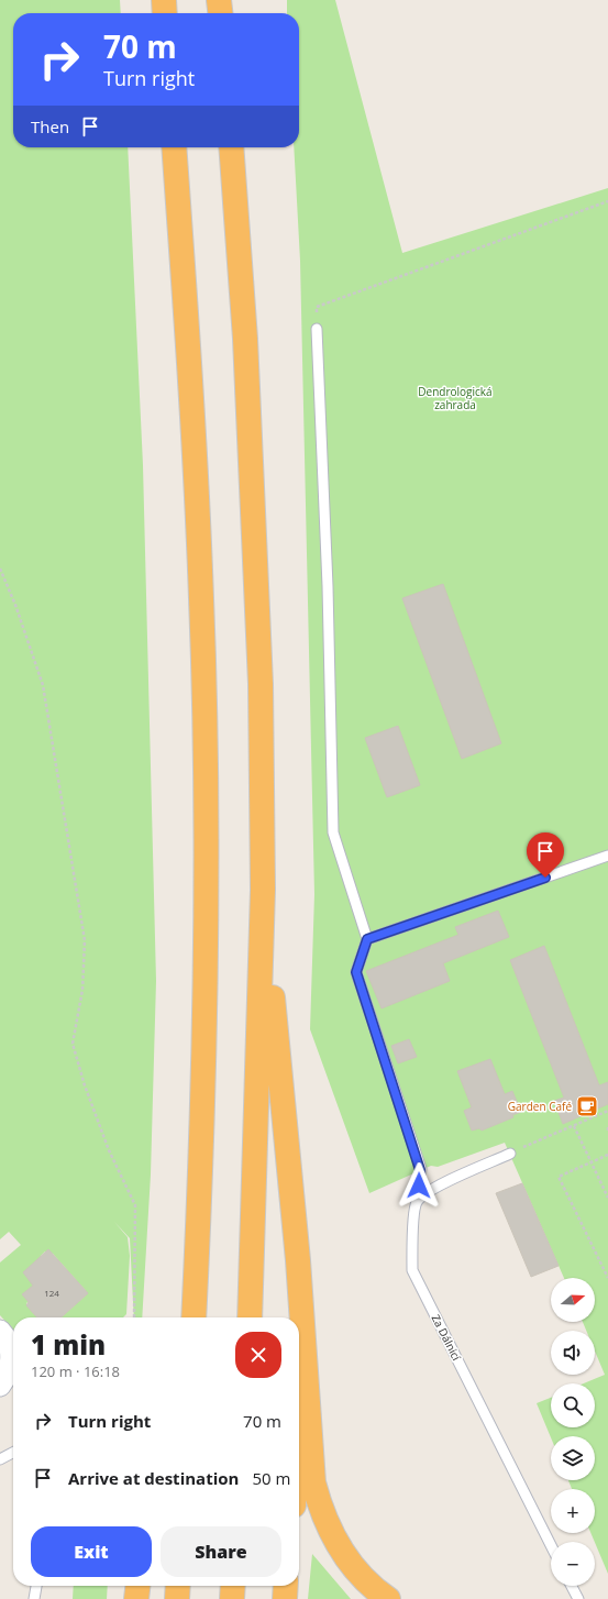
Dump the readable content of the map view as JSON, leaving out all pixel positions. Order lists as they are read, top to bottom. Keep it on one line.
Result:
{"streets":{"lane":["Za Dálnicí"]},"parks":["Dendrologická zahrada"],"places":{"cafe":["Garden Café"]},"house_numbers":["124"],"north":"right","page":{"turn":["70 m","Turn right"],"then":"Then","map_buttons":["+","−"],"heading":["1 min","120 m · 16:18"],"list":[{"name":"Turn right","value":"70 m"},{"name":"Arrive at destination","value":"50 m"}],"buttons":["Exit","Share"]}}
